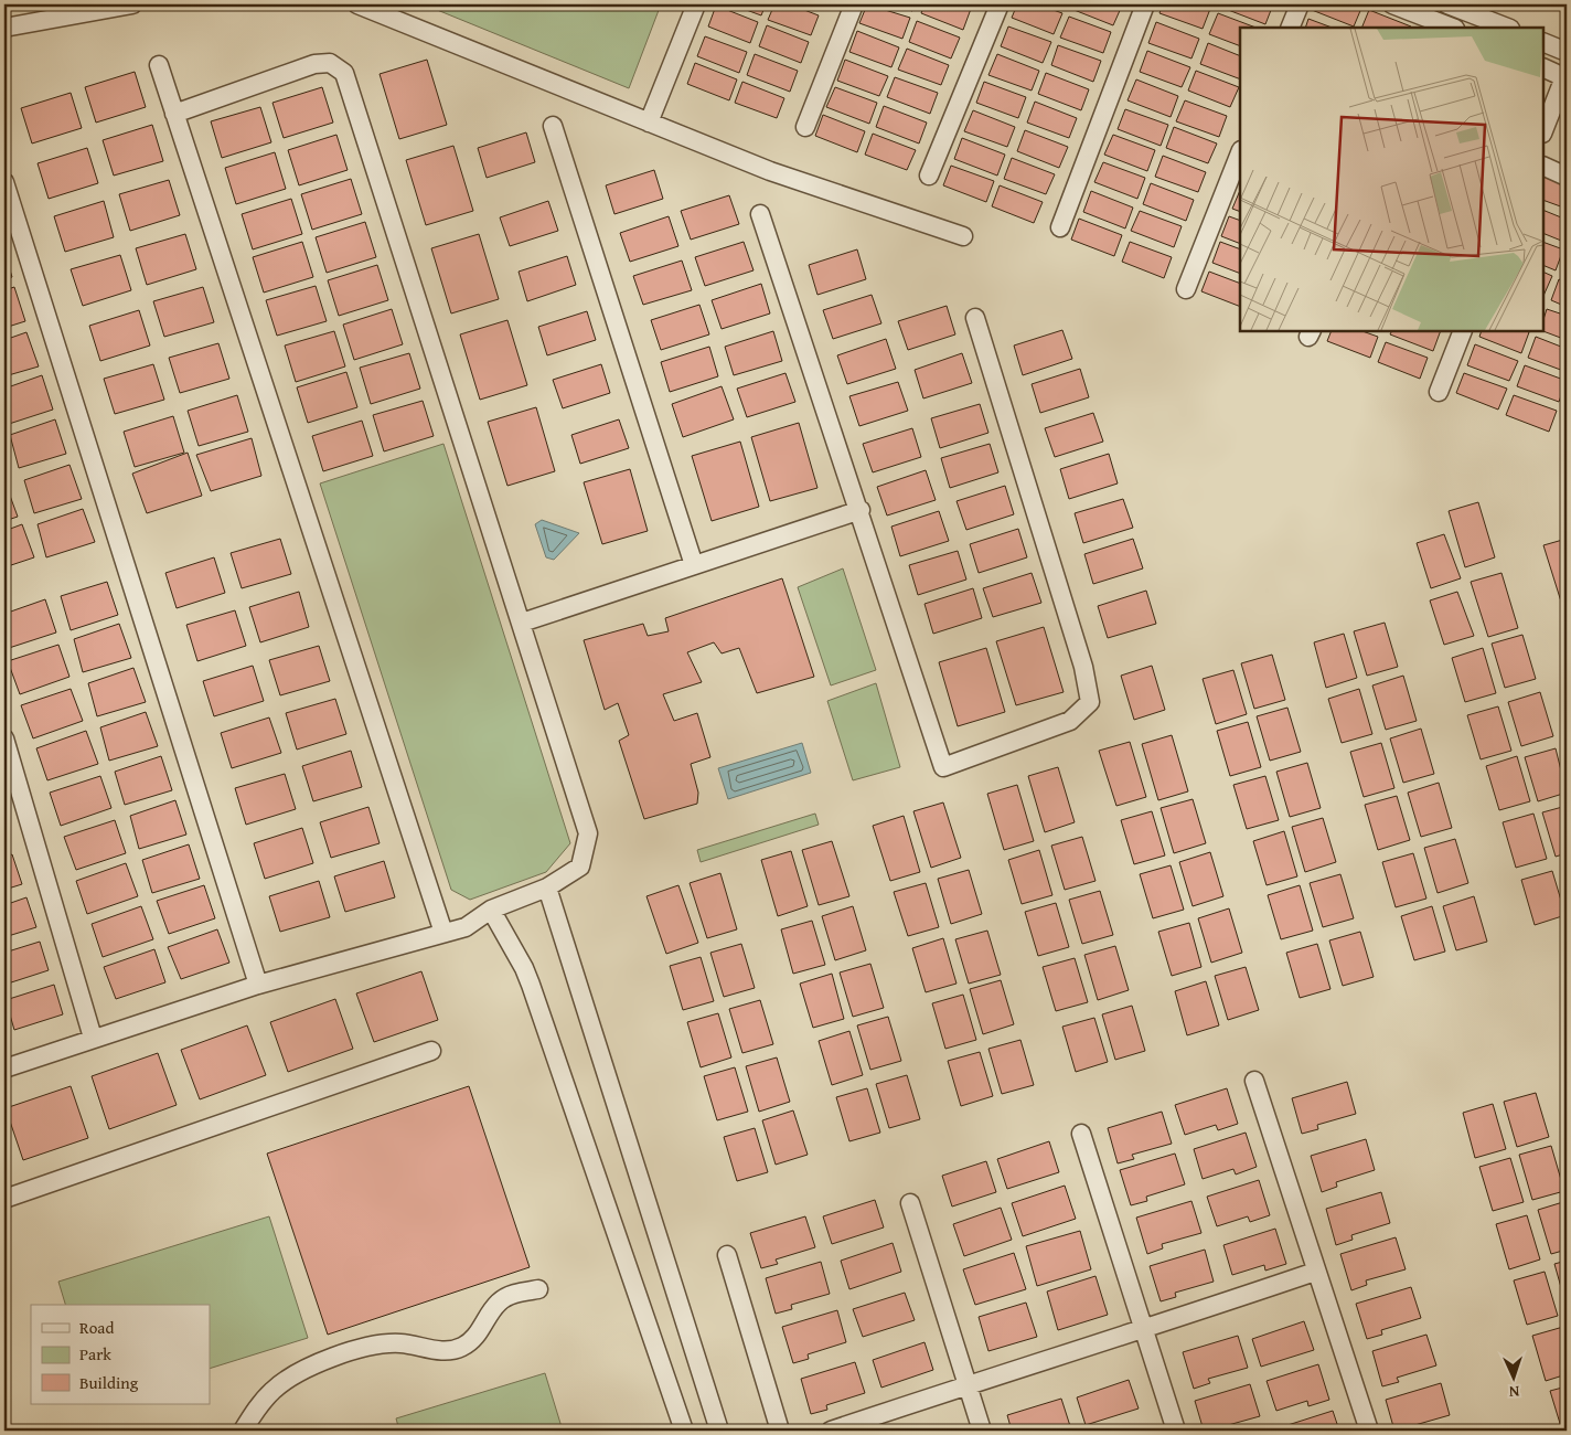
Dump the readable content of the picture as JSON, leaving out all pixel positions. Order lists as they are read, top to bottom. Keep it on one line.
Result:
{"legend":["Road","Park","Building"],"north":"bottom"}
